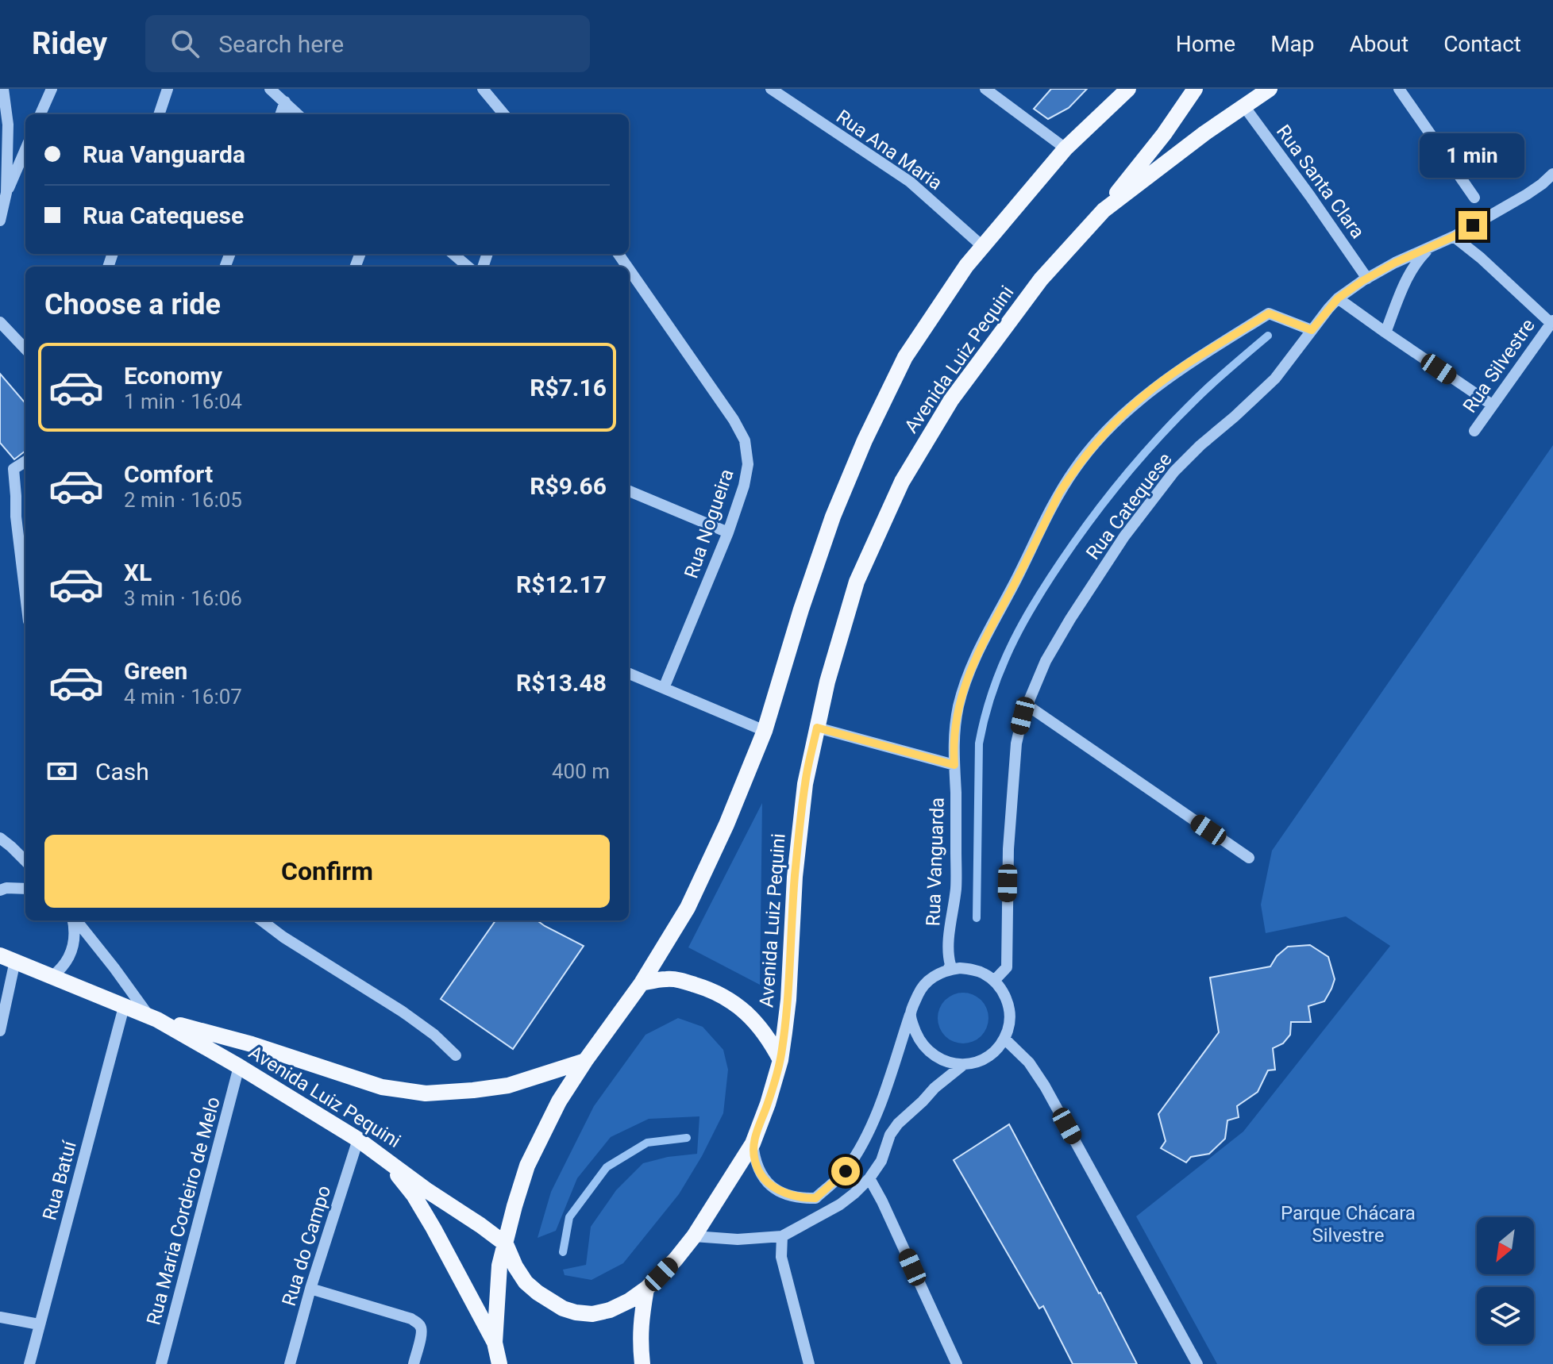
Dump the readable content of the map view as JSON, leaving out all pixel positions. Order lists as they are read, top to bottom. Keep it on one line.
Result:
{"streets":{"main road":["Avenida Luiz Pequini"],"street":["Rua Ana Maria","Rua Santa Clara","Rua Silvestre","Rua Catequese","Rua Nogueira","Rua Vanguarda","Rua Batuí","Rua Maria Cordeiro de Melo","Rua do Campo"]},"crossings":[["Rua Ana Maria","Avenida Luiz Pequini"],["Rua Santa Clara","Avenida Luiz Pequini"],["Rua Santa Clara","Rua Catequese"],["Avenida Luiz Pequini","Rua Batuí"],["Avenida Luiz Pequini","Rua Maria Cordeiro de Melo"],["Avenida Luiz Pequini","Rua do Campo"],["Rua Catequese","Rua Vanguarda"]],"parks":["Parque Chácara Silvestre"],"north":"bottom left","page":{"header":"Ridey","search":"Search here","nav":["Home","Map","About","Contact"],"banner":["Rua Vanguarda","Rua Catequese"],"bubble":"1 min","heading":"Choose a ride","list":[{"name":"Economy","note":"1 min · 16:04","value":"R$7.16"},{"name":"Comfort","note":"2 min · 16:05","value":"R$9.66"},{"name":"XL","note":"3 min · 16:06","value":"R$12.17"},{"name":"Green","note":"4 min · 16:07","value":"R$13.48"}],"pay":["Cash","400 m"],"buttons":"Confirm"}}
